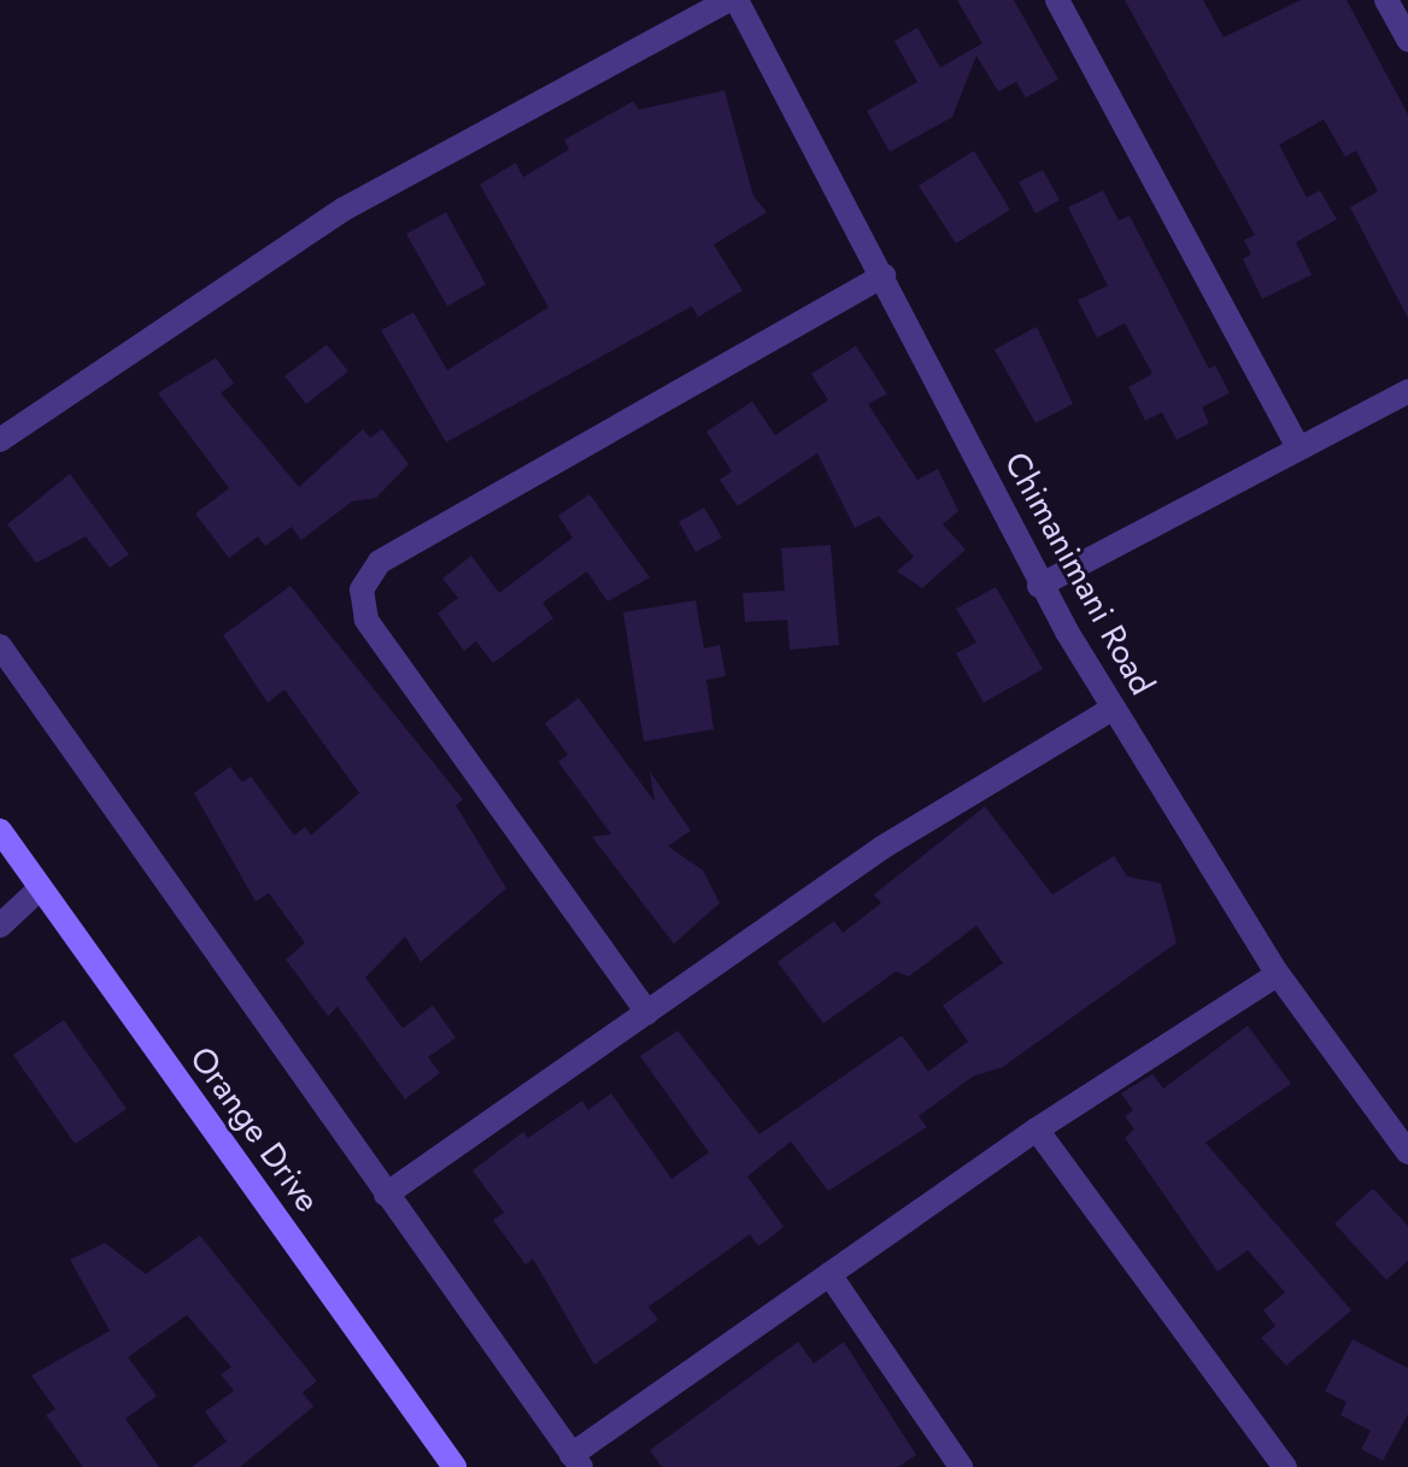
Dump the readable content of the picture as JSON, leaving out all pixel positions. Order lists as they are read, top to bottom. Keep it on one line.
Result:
{"streets":{"street":["Chimanimani Road","Orange Drive"]}}
